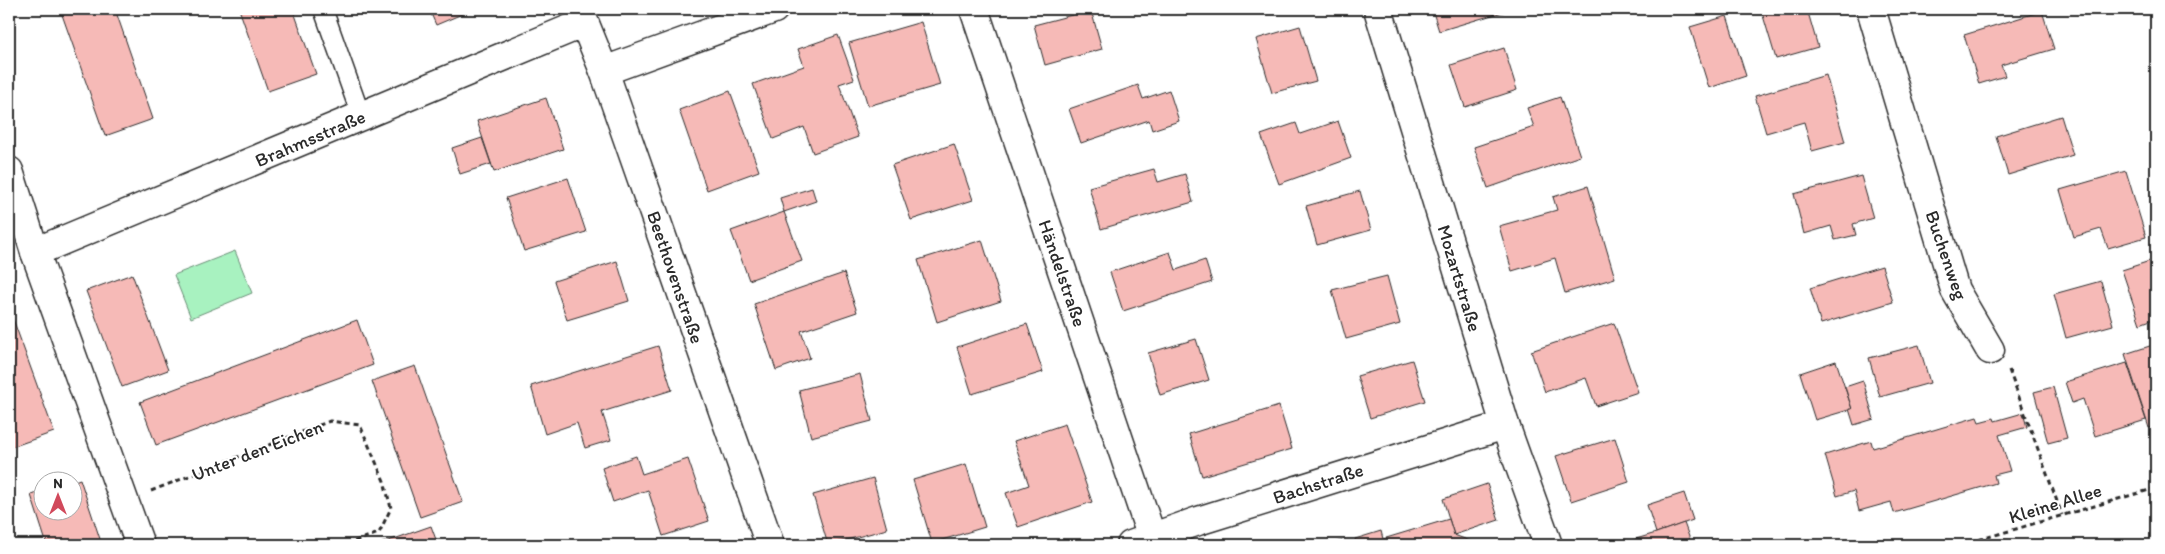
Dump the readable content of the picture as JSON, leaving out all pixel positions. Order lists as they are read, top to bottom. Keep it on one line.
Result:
{"streets":{"street":["Brahmsstraße","Buchenweg","Händelstraße","Beethovenstraße","Mozartstraße","Bachstraße"],"path":["Unter den Eichen","Kleine Allee"]},"crossings":[["Brahmsstraße","Beethovenstraße"],["Händelstraße","Bachstraße"],["Mozartstraße","Bachstraße"]],"north":"top"}
